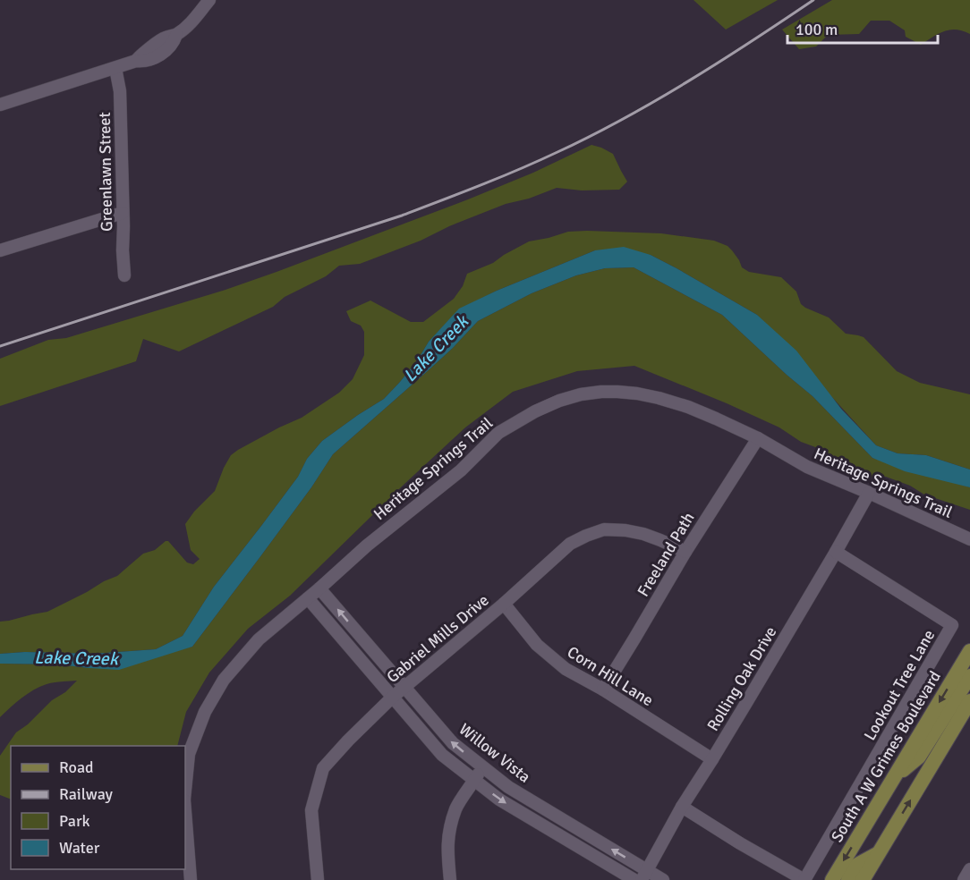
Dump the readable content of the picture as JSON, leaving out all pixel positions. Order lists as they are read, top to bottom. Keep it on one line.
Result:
{"streets":{"main road":["South A W Grimes Boulevard"],"street":["Greenlawn Street","Heritage Springs Trail","Freeland Path","Gabriel Mills Drive","Corn Hill Lane","Rolling Oak Drive","Lookout Tree Lane","Willow Vista"]},"crossings":[["Heritage Springs Trail","Freeland Path"],["Heritage Springs Trail","Rolling Oak Drive"],["Heritage Springs Trail","Willow Vista"],["Freeland Path","Gabriel Mills Drive"],["Freeland Path","Corn Hill Lane"],["Gabriel Mills Drive","Corn Hill Lane"],["Gabriel Mills Drive","Willow Vista"],["Corn Hill Lane","Rolling Oak Drive"],["Rolling Oak Drive","Lookout Tree Lane"],["Rolling Oak Drive","Willow Vista"]],"water":["Lake Creek"],"legend":["Road","Railway","Park","Water"],"scale_bar":"100 m"}
